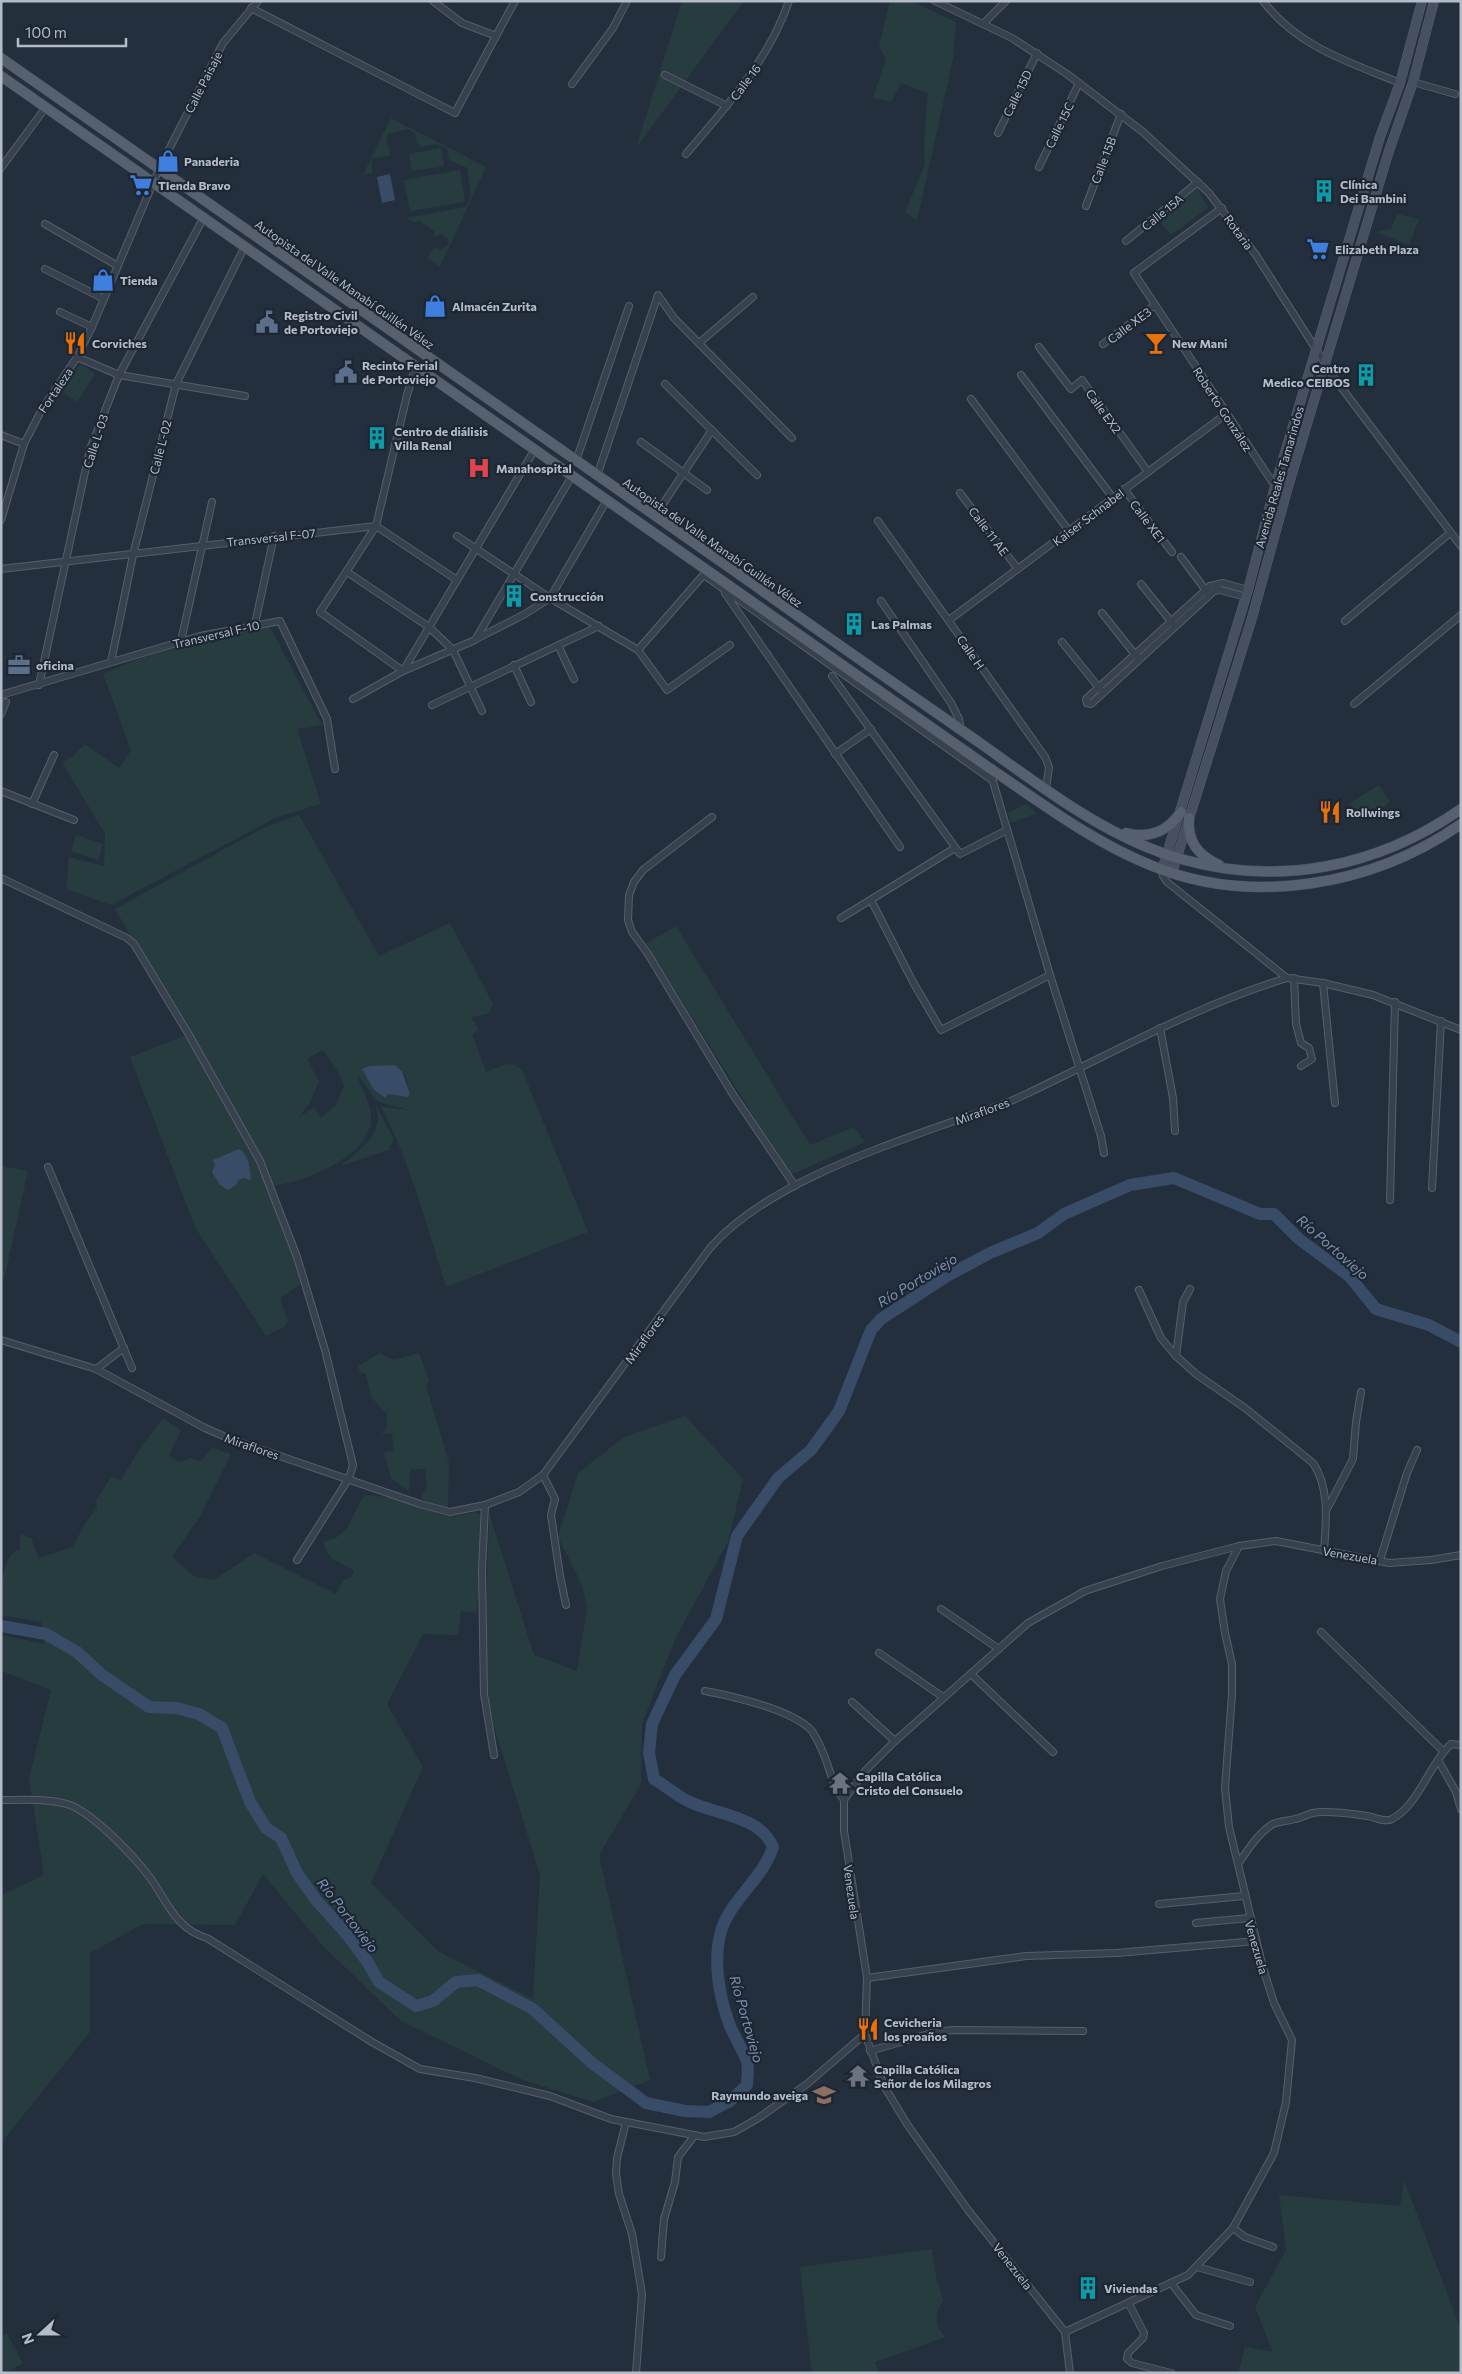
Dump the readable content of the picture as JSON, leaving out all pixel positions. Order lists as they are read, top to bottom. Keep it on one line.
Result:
{"streets":{"main road":["Autopista del Valle Manabí Guillén Vélez","Avenida Reales Tamarindos"],"street":["Calle Paisaje","Calle 16","Calle 15D","Calle 15C","Calle 15B","Calle 15A","Rotaria","Calle XE3","Fortaleza","Roberto González","Calle EX2","Calle L-03","Calle L-02","Kaiser Schnabel","Calle XE1","Calle 11 AE","Transversal F-07","Transversal F-10","Calle H","Miraflores","Venezuela"]},"crossings":[["Calle Paisaje","Autopista del Valle Manabí Guillén Vélez"],["Calle Paisaje","Fortaleza"],["Calle 15D","Rotaria"],["Calle 15C","Rotaria"],["Calle 15B","Rotaria"],["Calle 15A","Rotaria"],["Rotaria","Roberto González"],["Rotaria","Avenida Reales Tamarindos"],["Autopista del Valle Manabí Guillén Vélez","Fortaleza"],["Autopista del Valle Manabí Guillén Vélez","Calle L-03"],["Autopista del Valle Manabí Guillén Vélez","Calle L-02"],["Autopista del Valle Manabí Guillén Vélez","Avenida Reales Tamarindos"],["Autopista del Valle Manabí Guillén Vélez","Calle H"],["Calle XE3","Roberto González"],["Roberto González","Avenida Reales Tamarindos"],["Roberto González","Kaiser Schnabel"],["Calle EX2","Kaiser Schnabel"],["Calle L-03","Transversal F-07"],["Calle L-03","Transversal F-10"],["Calle L-02","Transversal F-07"],["Calle L-02","Transversal F-10"],["Kaiser Schnabel","Calle XE1"],["Kaiser Schnabel","Calle 11 AE"],["Kaiser Schnabel","Calle H"]],"water":["Río Portoviejo"],"places":{"shop":["Panaderia","Tienda","Almacén Zurita"],"supermarket":["TIenda Bravo","Elizabeth Plaza"],"building":["Clínica Dei Bambini","Centro Medico CEIBOS","Centro de diálisis Villa Renal","Construcción","Las Palmas","Viviendas"],"public building":["Registro Civil de Portoviejo","Recinto Ferial de Portoviejo"],"restaurant":["Corviches","Rollwings","Cevicheria los proaños"],"bar":["New Mani"],"hospital":["Manahospital"],"office":["oficina"],"temple":["Capilla Católica Cristo del Consuelo","Capilla Católica Señor de los Milagros"],"school or university":["Raymundo aveiga"]},"scale_bar":"100 m","north":"left"}
